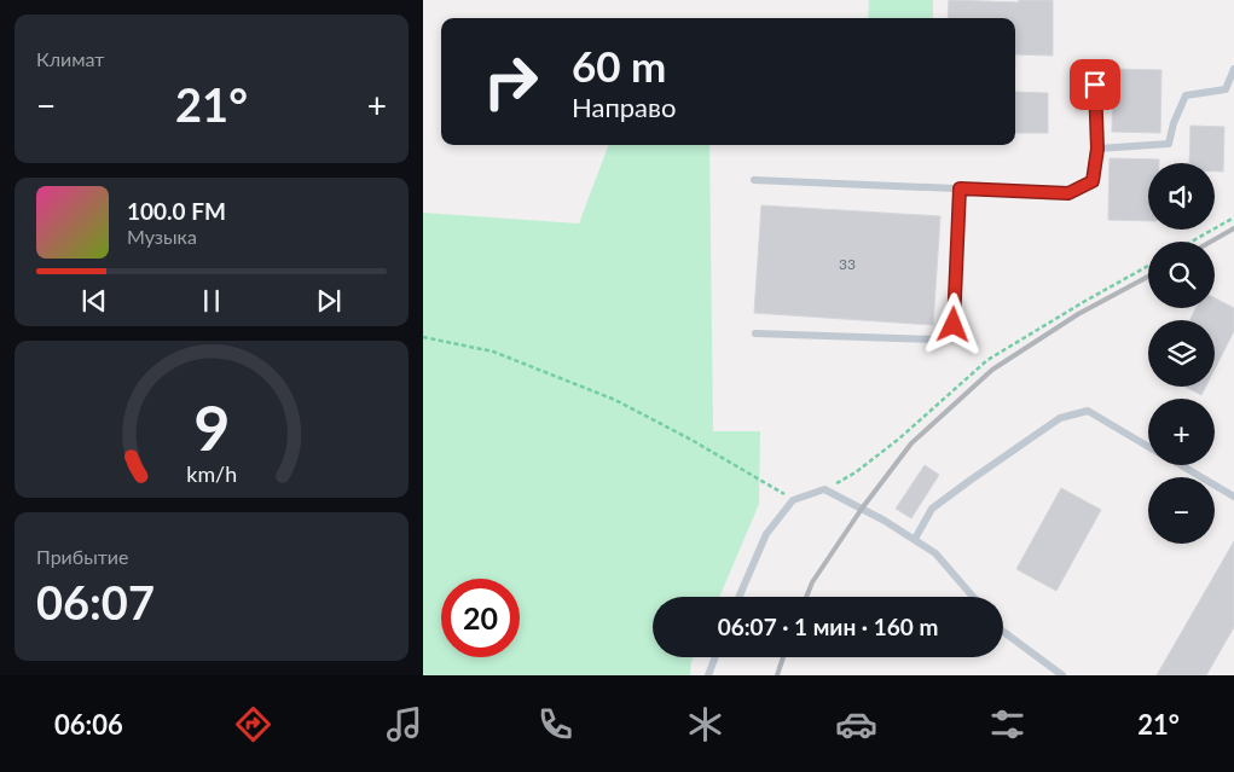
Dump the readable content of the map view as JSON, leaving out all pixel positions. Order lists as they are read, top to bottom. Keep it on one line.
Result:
{"house_numbers":["33"],"page":{"tile":["Климат",["Прибытие","06:07"]],"turn":["60 m","Направо"],"heat":["−","21°","+"],"map_buttons":["+","−"],"song":["100.0 FM","Музыка"],"limit":"20","trip":"06:07 · 1 мин · 160 m","tabs":["06:06","21°"],"gauge":["9","km/h"]}}
